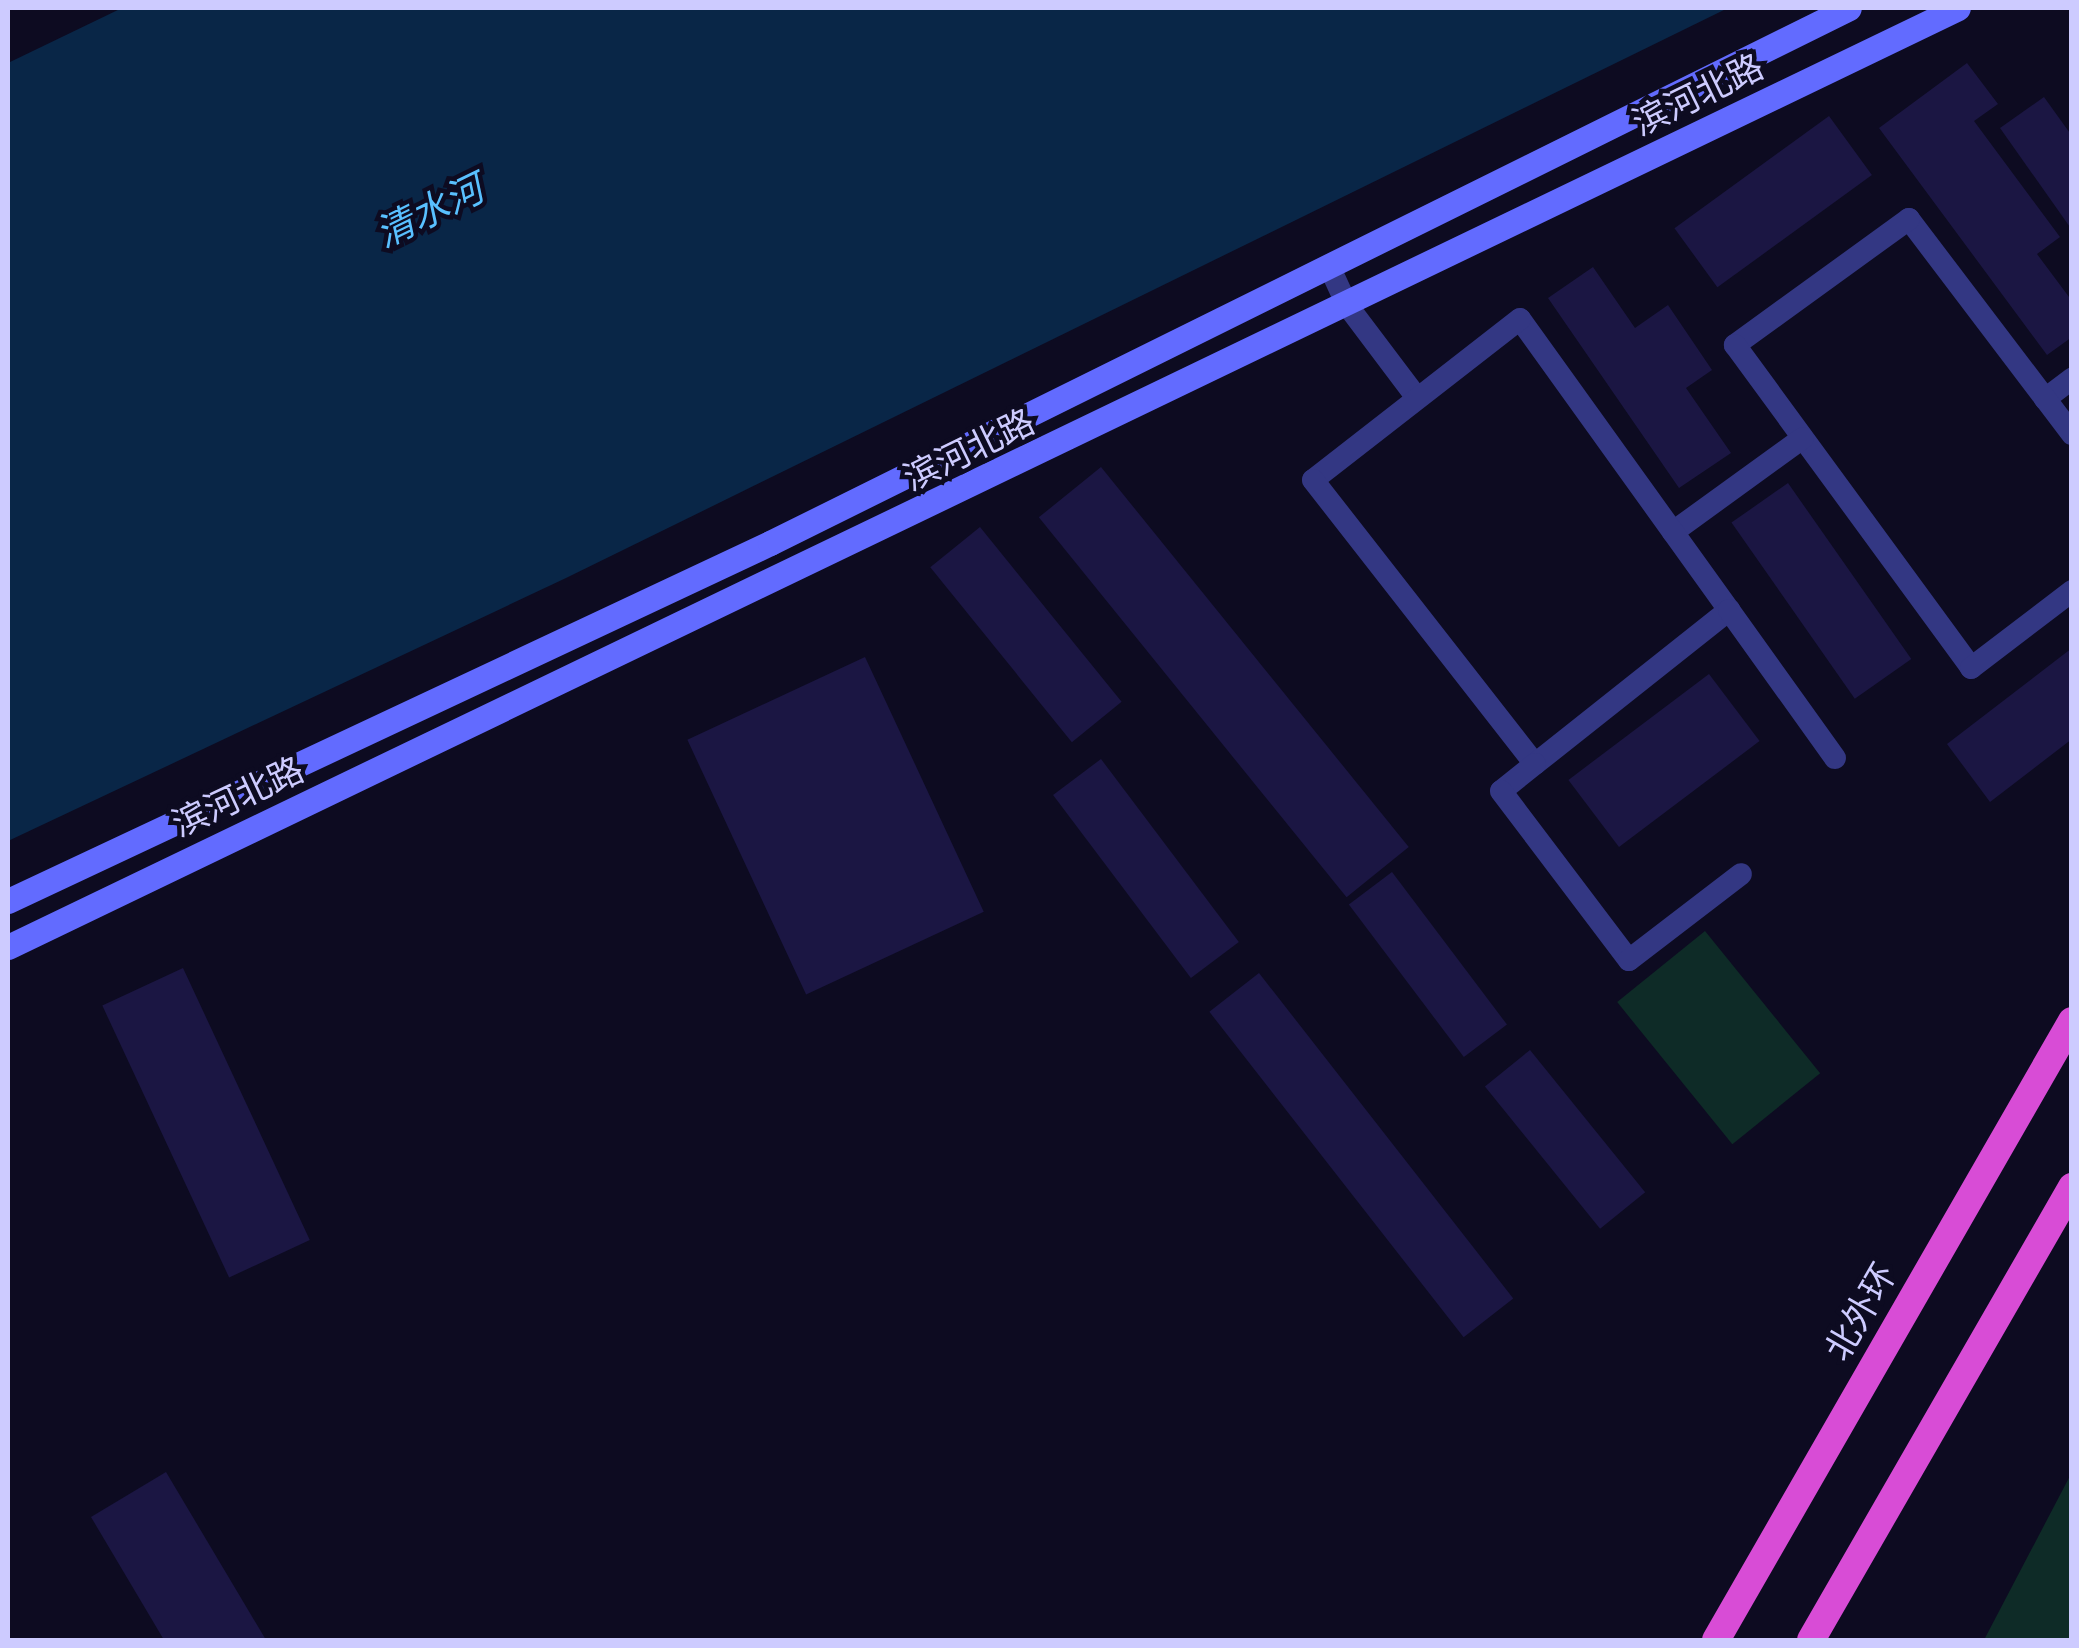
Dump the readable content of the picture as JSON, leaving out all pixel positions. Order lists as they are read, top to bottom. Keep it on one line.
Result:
{"streets":{"highway":["北外环"],"main road":["滨河北路"]},"water":["清水河"]}
